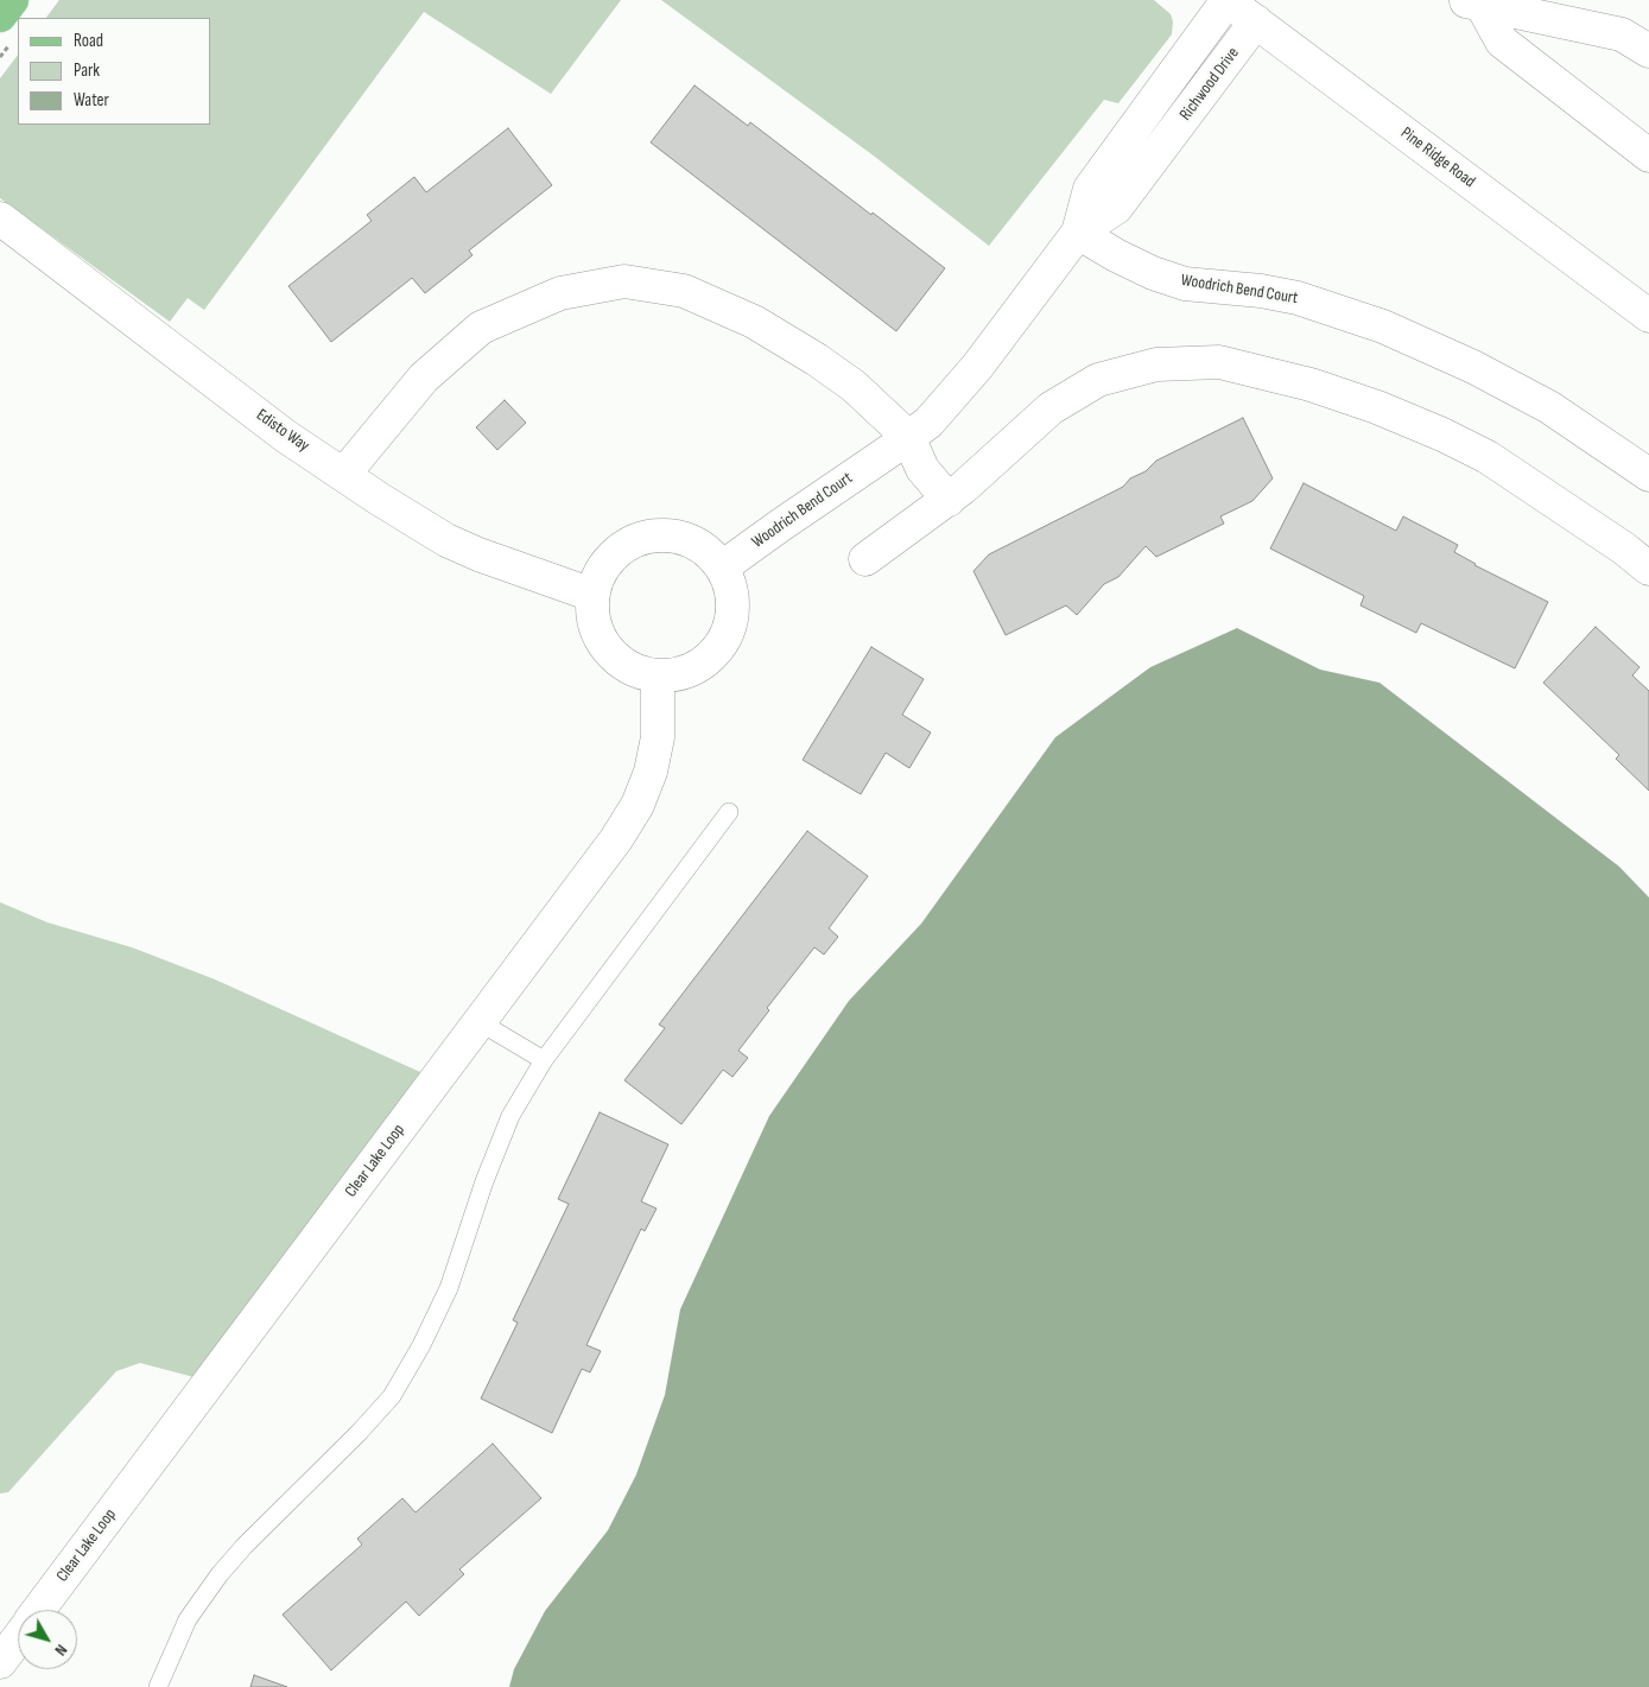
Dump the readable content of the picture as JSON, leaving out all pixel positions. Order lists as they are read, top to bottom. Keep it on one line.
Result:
{"streets":{"street":["Richwood Drive","Pine Ridge Road","Woodrich Bend Court","Edisto Way","Clear Lake Loop"]},"crossings":[["Richwood Drive","Pine Ridge Road"],["Richwood Drive","Woodrich Bend Court"],["Woodrich Bend Court","Edisto Way"],["Woodrich Bend Court","Clear Lake Loop"],["Edisto Way","Clear Lake Loop"]],"legend":["Road","Park","Water"],"north":"bottom right"}
